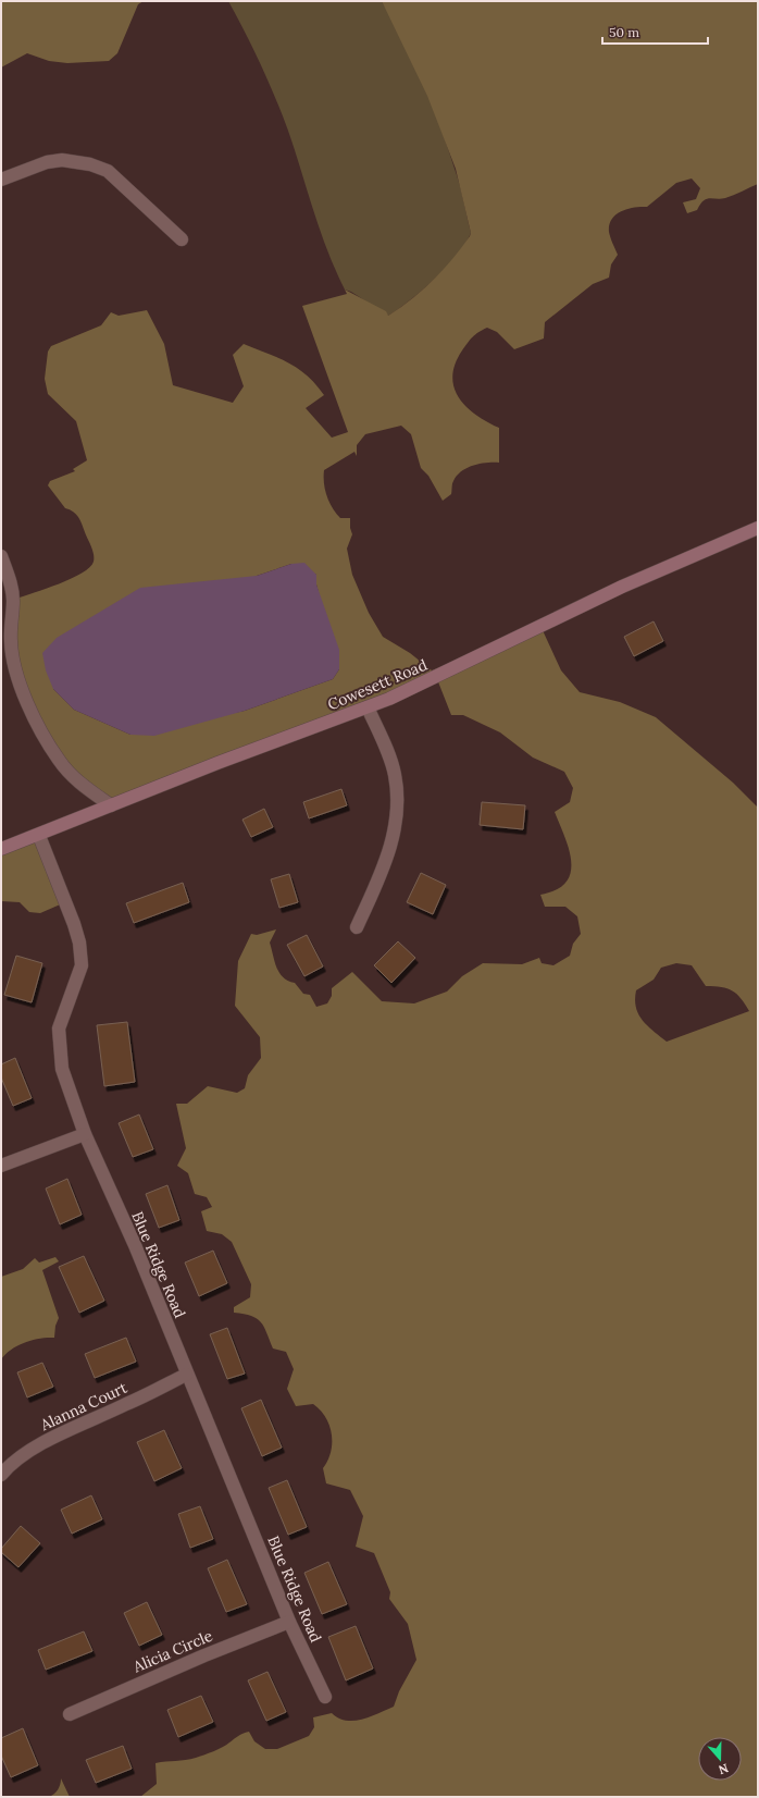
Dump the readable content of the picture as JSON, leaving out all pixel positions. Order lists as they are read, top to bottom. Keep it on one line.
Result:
{"streets":{"main road":["Cowesett Road"],"street":["Blue Ridge Road","Alanna Court","Alicia Circle"]},"crossings":[["Cowesett Road","Blue Ridge Road"],["Blue Ridge Road","Alanna Court"],["Blue Ridge Road","Alicia Circle"]],"scale_bar":"50 m","north":"bottom"}
